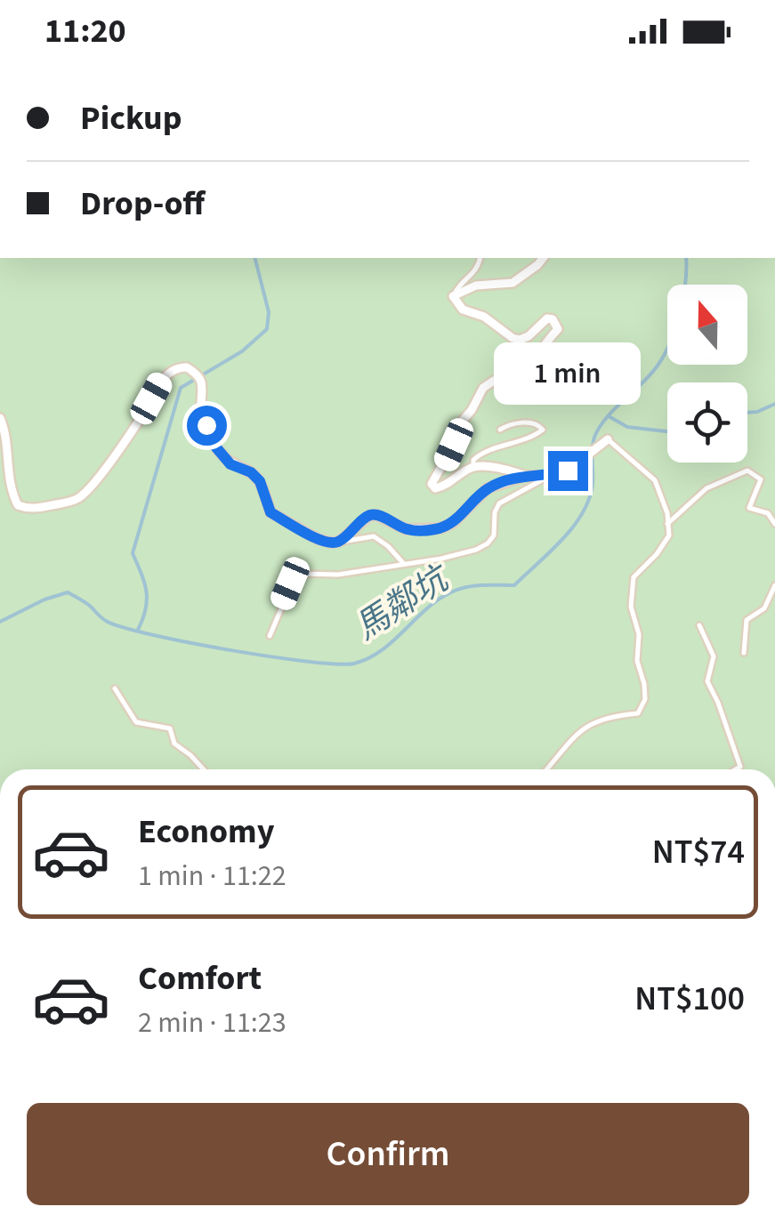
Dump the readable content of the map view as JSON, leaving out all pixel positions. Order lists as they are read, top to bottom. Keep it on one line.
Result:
{"water":["馬鄰坑"],"north":"top","page":{"status":"11:20","banner":["Pickup","Drop-off"],"bubble":"1 min","list":[{"name":"Economy","note":"1 min · 11:22","value":"NT$74"},{"name":"Comfort","note":"2 min · 11:23","value":"NT$100"}],"buttons":"Confirm"}}
